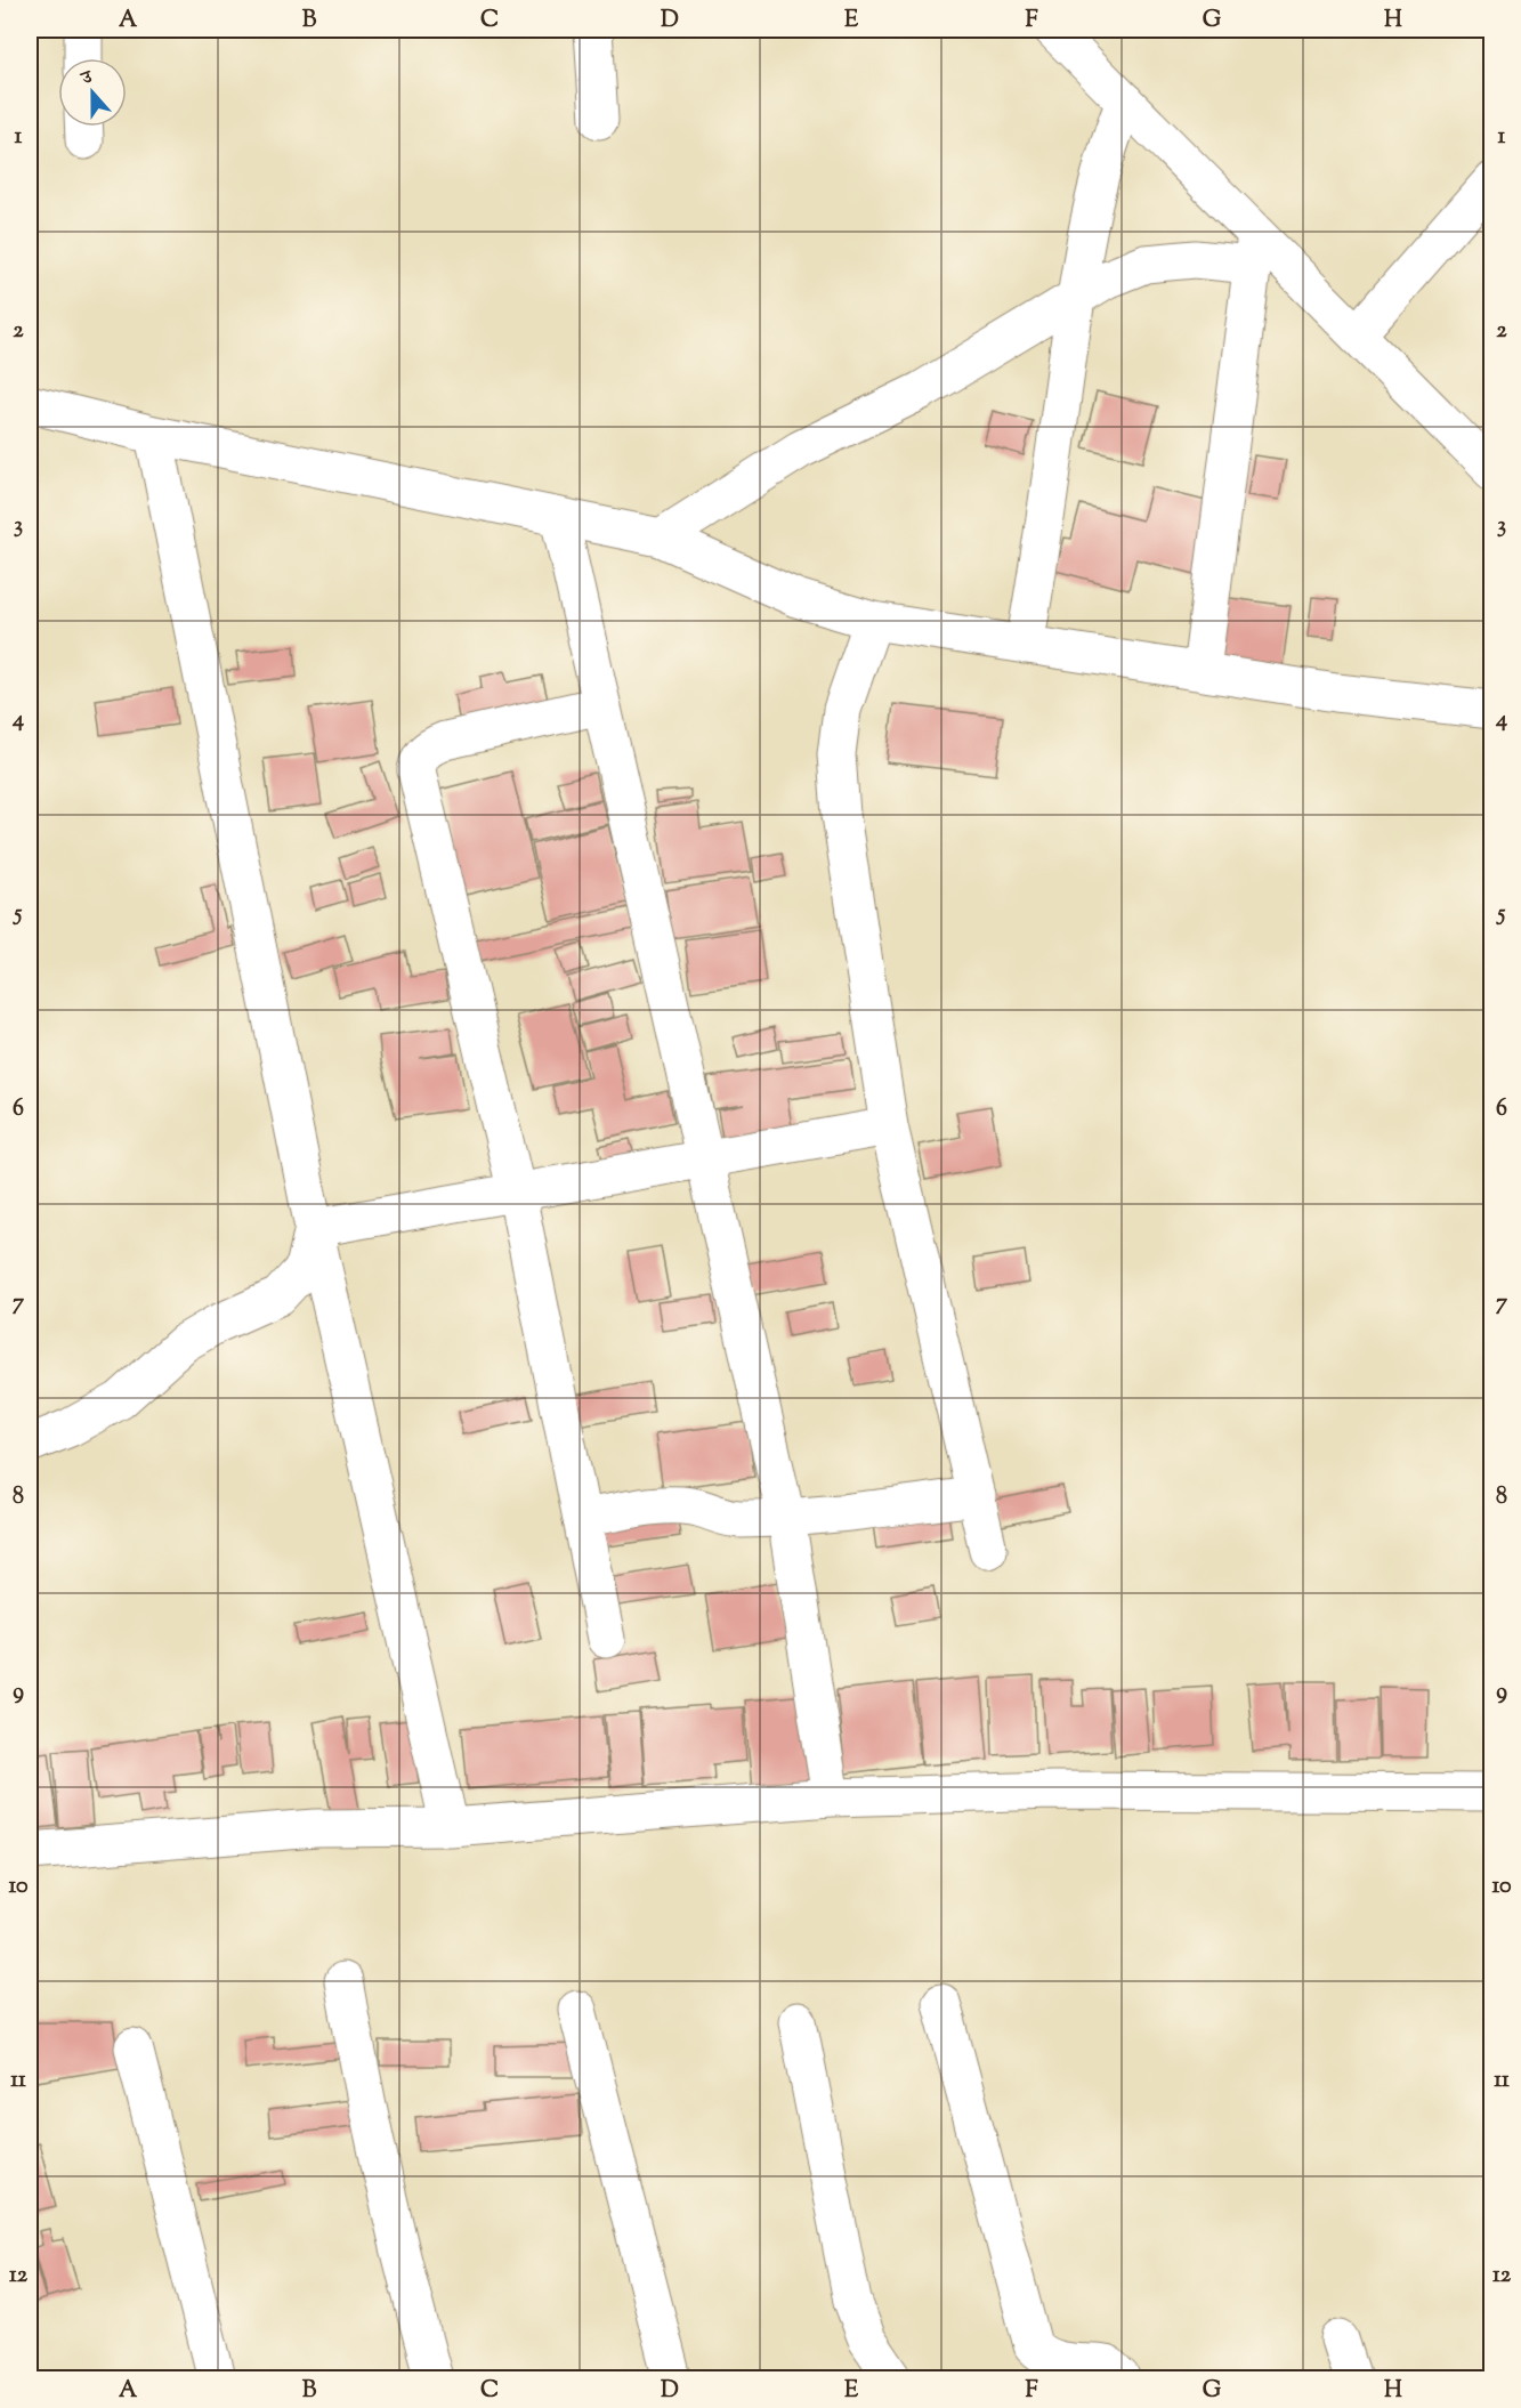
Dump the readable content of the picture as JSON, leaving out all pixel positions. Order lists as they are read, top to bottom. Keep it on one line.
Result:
{"north":"top","grid":{"columns":["A","B","C","D","E","F","G","H"],"rows":["1","2","3","4","5","6","7","8","9","10","11","12"]}}
